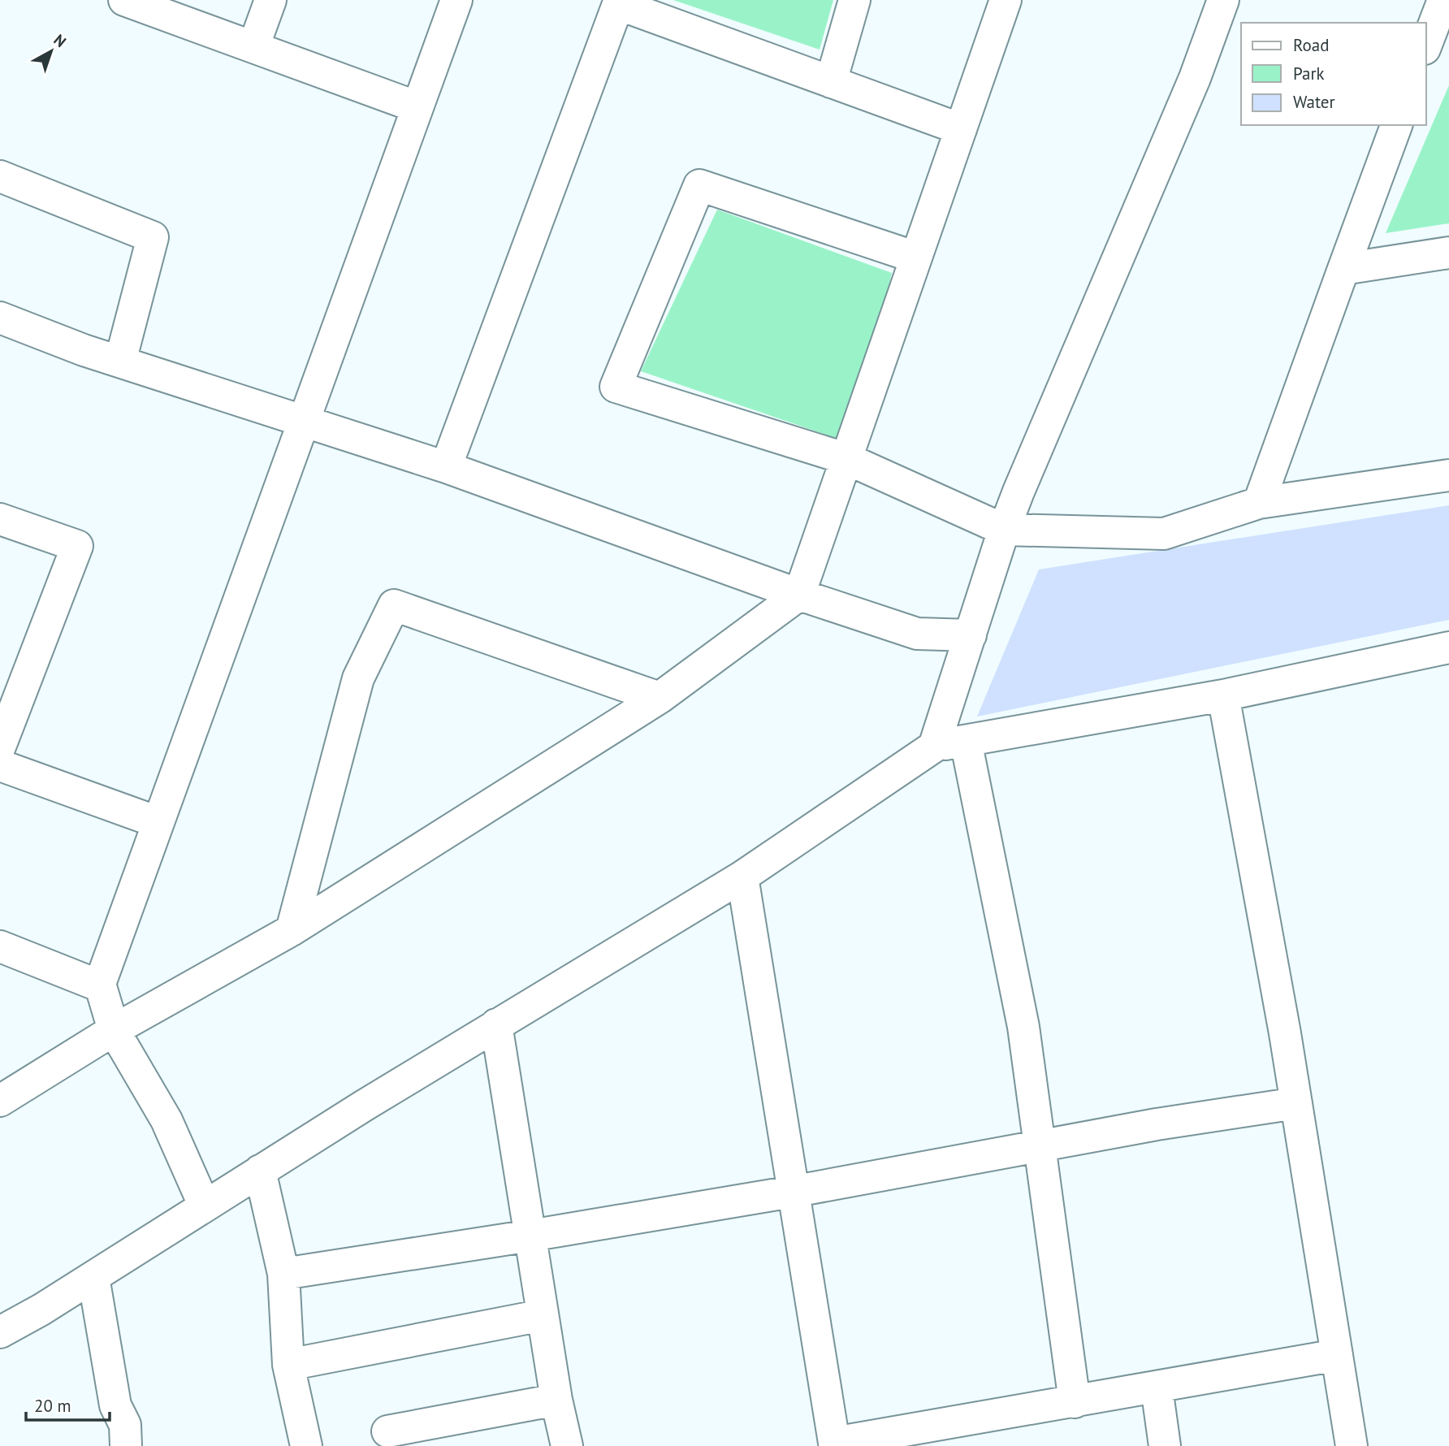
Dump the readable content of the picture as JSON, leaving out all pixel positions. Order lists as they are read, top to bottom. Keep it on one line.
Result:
{"legend":["Road","Park","Water"],"scale_bar":"20 m","north":"top right"}
